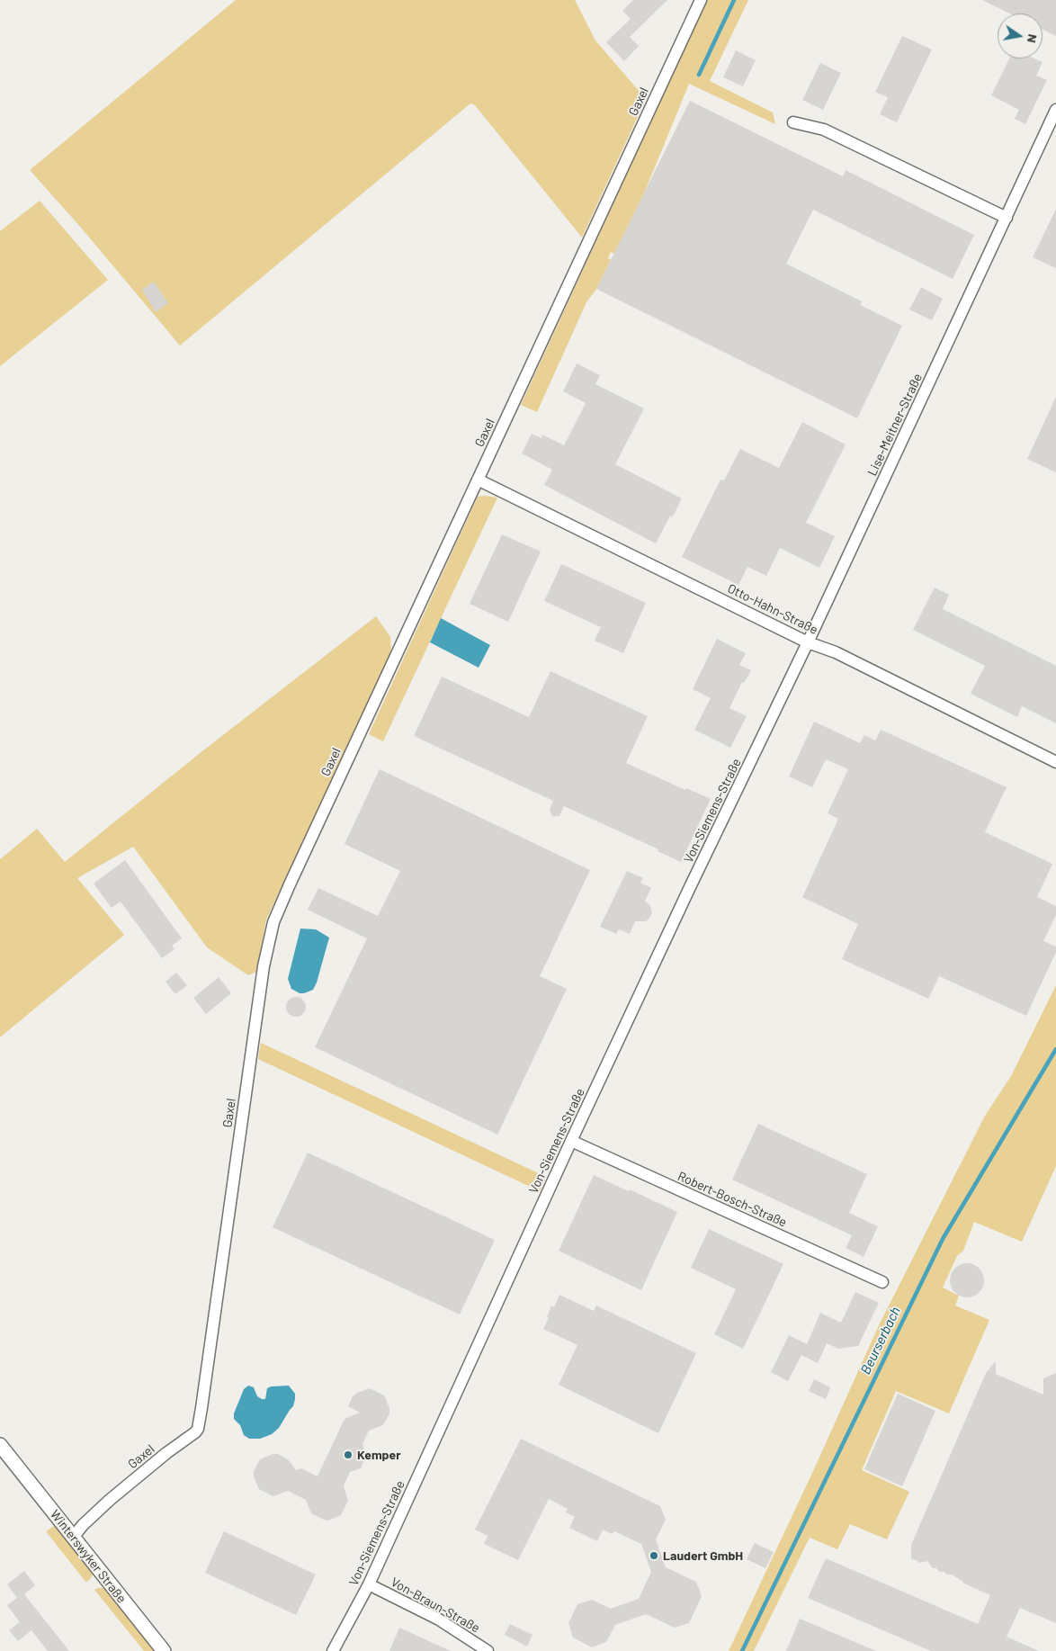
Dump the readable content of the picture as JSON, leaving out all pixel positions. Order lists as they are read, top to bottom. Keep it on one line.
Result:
{"streets":{"street":["Gaxel","Lise-Meitner-Straße","Otto-Hahn-Straße","Von-Siemens-Straße","Robert-Bosch-Straße","Winterswyker Straße","Von-Braun-Straße"]},"crossings":[["Gaxel","Otto-Hahn-Straße"],["Gaxel","Winterswyker Straße"],["Lise-Meitner-Straße","Otto-Hahn-Straße"],["Lise-Meitner-Straße","Von-Siemens-Straße"],["Otto-Hahn-Straße","Von-Siemens-Straße"],["Von-Siemens-Straße","Robert-Bosch-Straße"],["Von-Siemens-Straße","Von-Braun-Straße"]],"water":["Beurserbach"],"places":["Kemper","Laudert GmbH"],"north":"right"}
